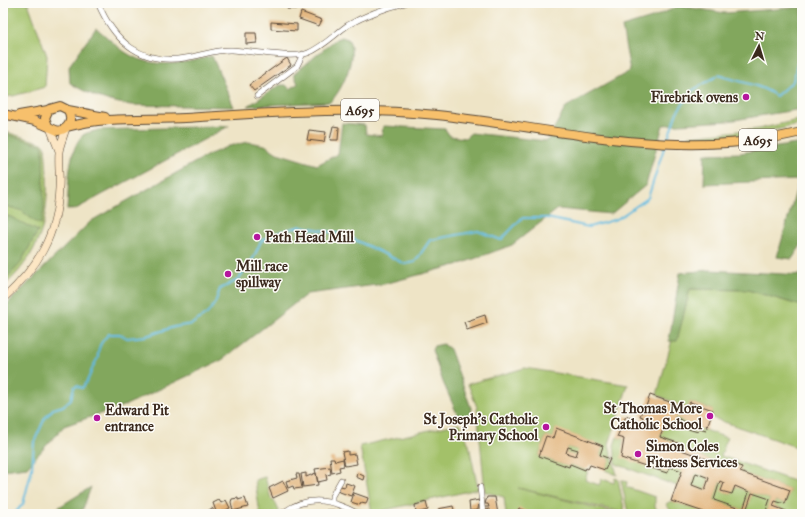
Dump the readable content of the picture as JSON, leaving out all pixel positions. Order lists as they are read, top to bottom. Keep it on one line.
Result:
{"streets":{"main road":["A695"]},"places":["Firebrick ovens","Path Head Mill","Mill race spillway","St Thomas More Catholic School","Edward Pit entrance","St Joseph's Catholic Primary School","Simon Coles Fitness Services"],"north":"top"}
